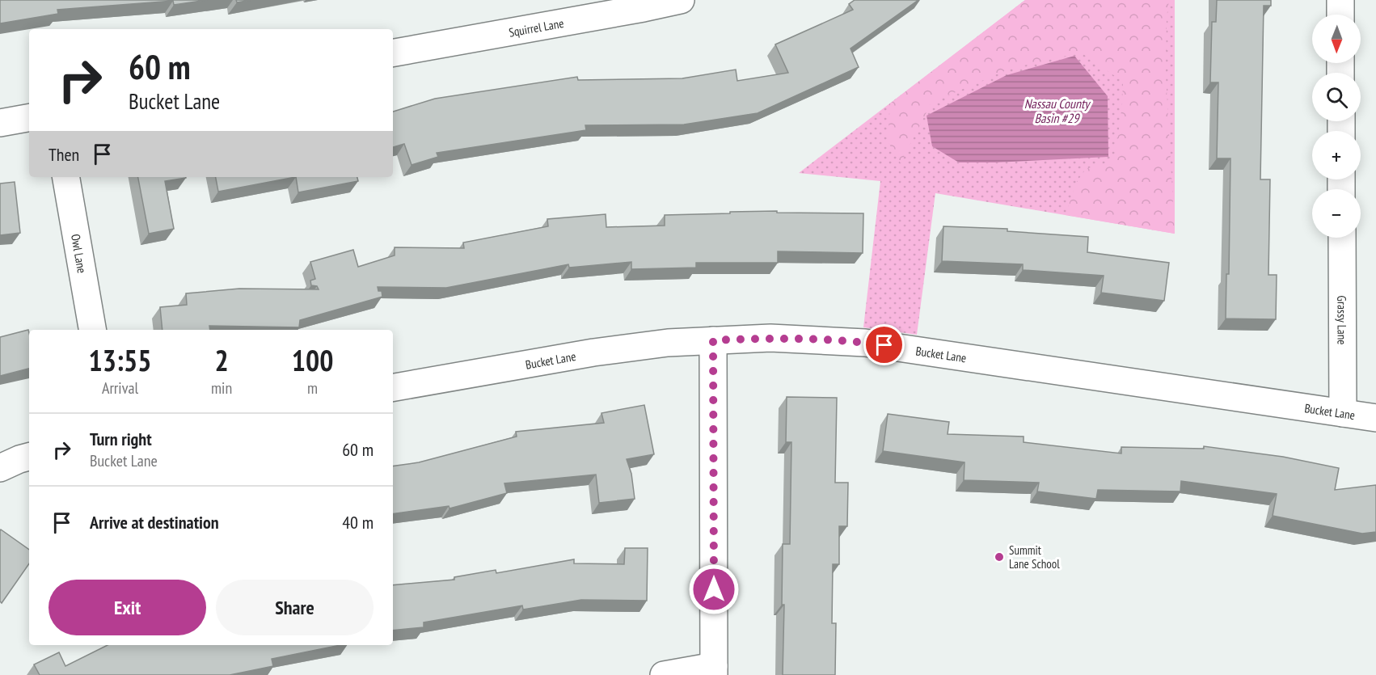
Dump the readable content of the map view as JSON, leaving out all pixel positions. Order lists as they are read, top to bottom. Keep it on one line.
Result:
{"streets":{"street":["Squirrel Lane","Owl Lane","Grassy Lane","Bucket Lane"]},"crossings":[["Grassy Lane","Bucket Lane"]],"water":["Nassau County Basin #29"],"places":["Summit Lane School"],"north":"bottom","page":{"map_buttons":["+","−"],"turn":["60 m","Bucket Lane"],"then":"Then","eta":["13:55","Arrival","2","min","100","m"],"list":[{"name":"Turn right","note":"Bucket Lane","value":"60 m"},{"name":"Arrive at destination","value":"40 m"}],"buttons":["Exit","Share"]}}
